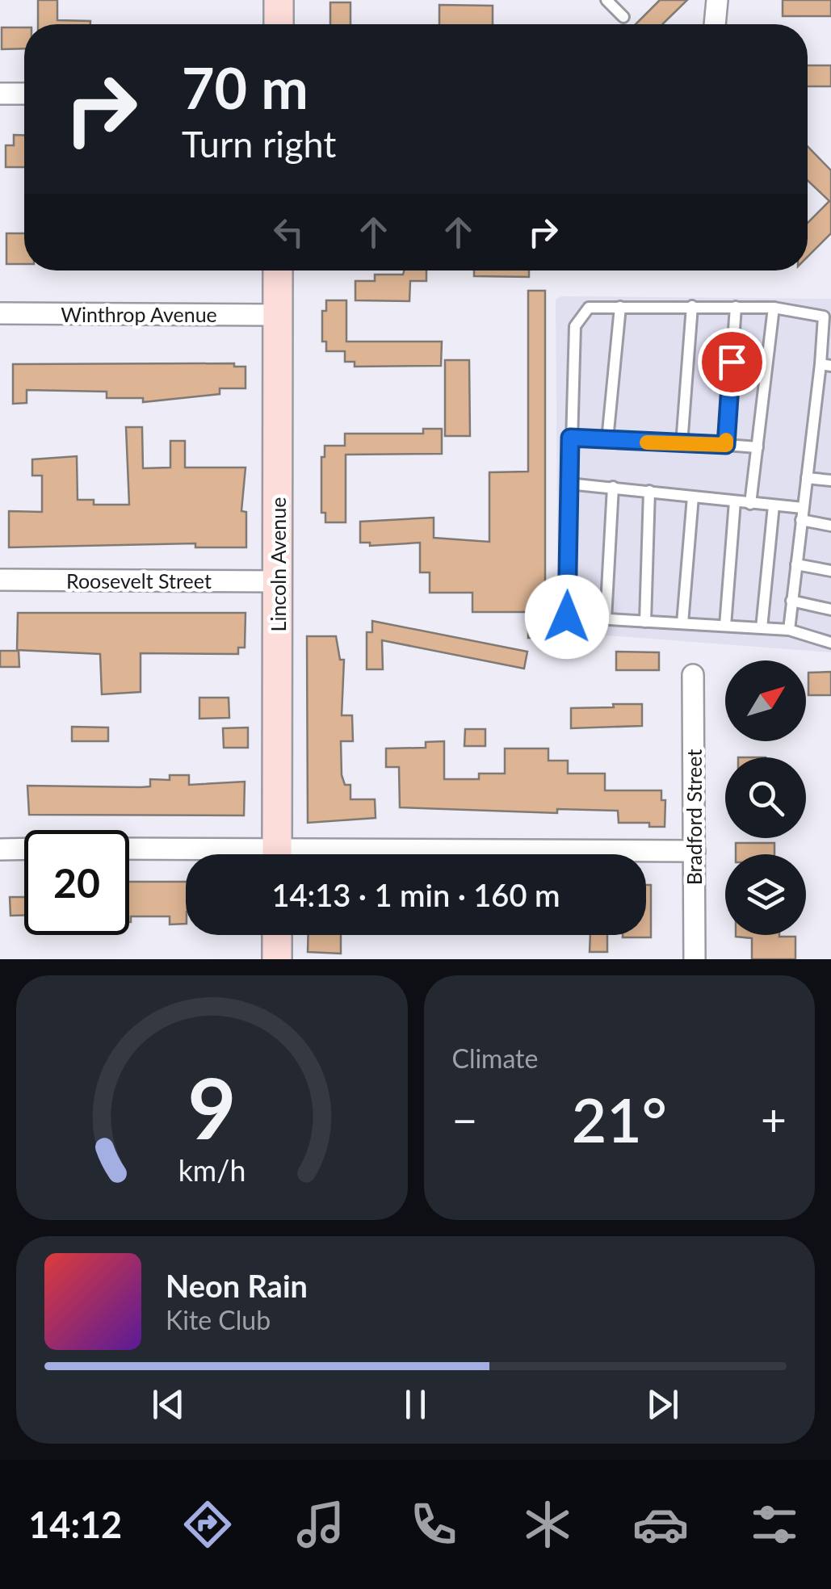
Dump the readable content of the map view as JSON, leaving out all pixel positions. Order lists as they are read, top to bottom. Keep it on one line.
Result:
{"streets":{"street":["Winthrop Avenue","Lincoln Avenue","Roosevelt Street","Bradford Street"]},"crossings":[["Winthrop Avenue","Lincoln Avenue"],["Lincoln Avenue","Roosevelt Street"]],"north":"top right","page":{"turn":["70 m","Turn right"],"limit":"20","trip":"14:13 · 1 min · 160 m","tile":"Climate","heat":["−","21°","+"],"song":["Neon Rain","Kite Club"],"tabs":"14:12","gauge":["9","km/h"]}}
